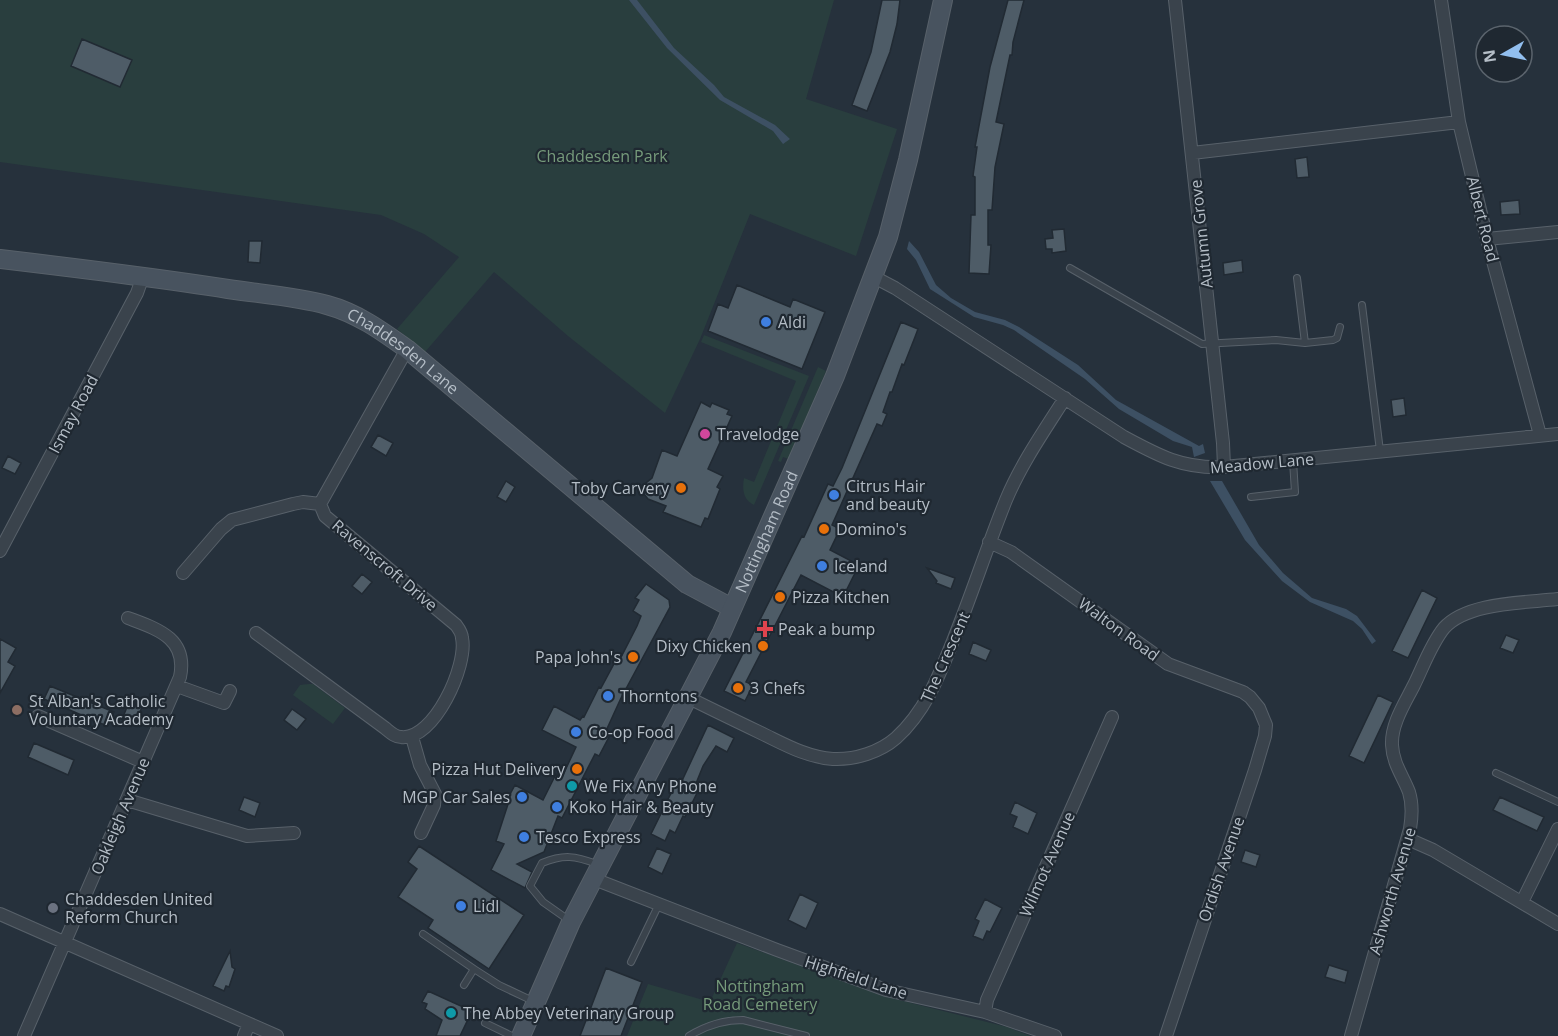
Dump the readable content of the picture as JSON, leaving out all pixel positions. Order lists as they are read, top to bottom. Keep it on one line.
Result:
{"streets":{"street":["Albert Road","Autumn Grove","Chaddesden Lane","Ismay Road","Meadow Lane","Nottingham Road","Ravenscroft Drive","Walton Road","The Crescent","Oakleigh Avenue","Wilmot Avenue","Ordish Avenue","Ashworth Avenue","Highfield Lane"]},"crossings":[["Albert Road","Meadow Lane"],["Autumn Grove","Meadow Lane"],["Chaddesden Lane","Ismay Road"],["Chaddesden Lane","Nottingham Road"],["Meadow Lane","Nottingham Road"],["Meadow Lane","The Crescent"],["Nottingham Road","The Crescent"],["Nottingham Road","Highfield Lane"],["Walton Road","The Crescent"],["Walton Road","Ordish Avenue"],["Wilmot Avenue","Highfield Lane"]],"parks":["Chaddesden Park","Nottingham Road Cemetery"],"places":{"other":["Aldi","Travelodge","Toby Carvery","Citrus Hair and beauty","Domino's","Iceland","Pizza Kitchen","Dixy Chicken","Papa John's","3 Chefs","Thorntons","St Alban's Catholic Voluntary Academy","Co-op Food","Pizza Hut Delivery","We Fix Any Phone","MGP Car Sales","Koko Hair & Beauty","Tesco Express","Lidl","Chaddesden United Reform Church","The Abbey Veterinary Group"],"health":["Peak a bump"]},"north":"left"}
